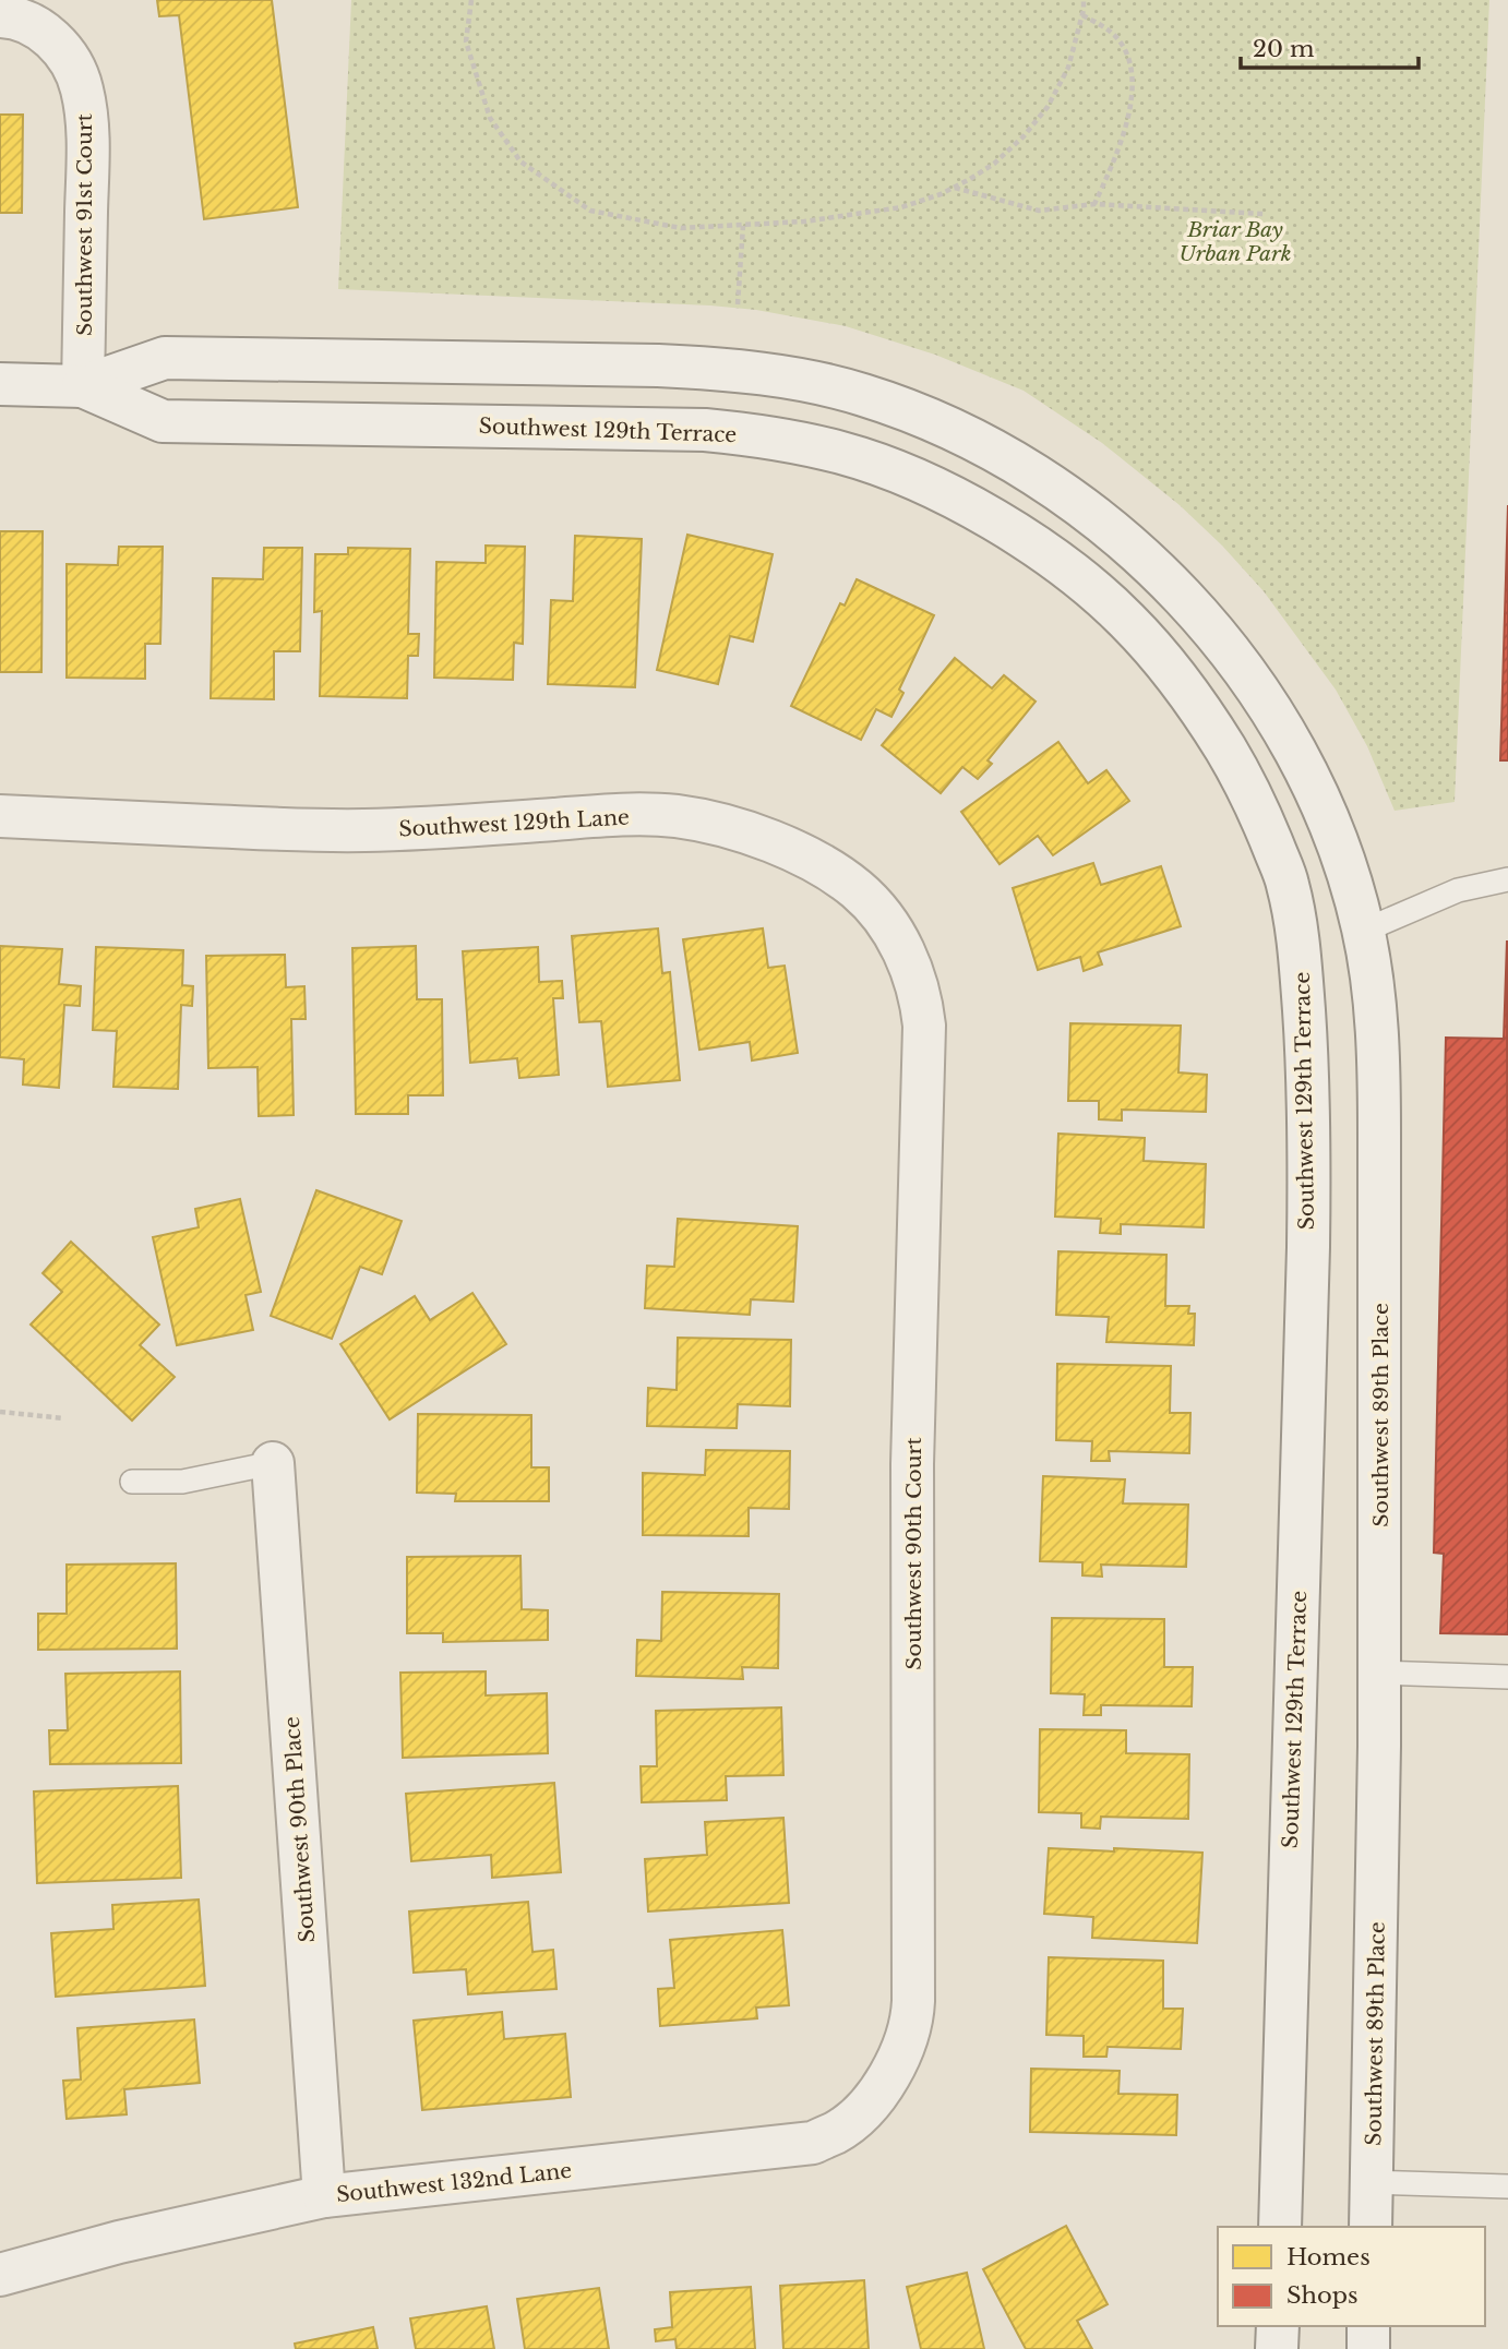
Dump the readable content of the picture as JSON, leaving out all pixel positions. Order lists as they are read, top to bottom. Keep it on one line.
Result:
{"streets":{"street":["Southwest 91st Court","Southwest 129th Terrace","Southwest 129th Lane","Southwest 89th Place","Southwest 90th Court","Southwest 90th Place","Southwest 132nd Lane"]},"crossings":[["Southwest 91st Court","Southwest 129th Terrace"],["Southwest 129th Terrace","Southwest 89th Place"],["Southwest 129th Lane","Southwest 90th Court"],["Southwest 90th Court","Southwest 132nd Lane"],["Southwest 90th Place","Southwest 132nd Lane"]],"parks":["Briar Bay Urban Park"],"legend":["Homes","Shops"],"scale_bar":"20 m"}
